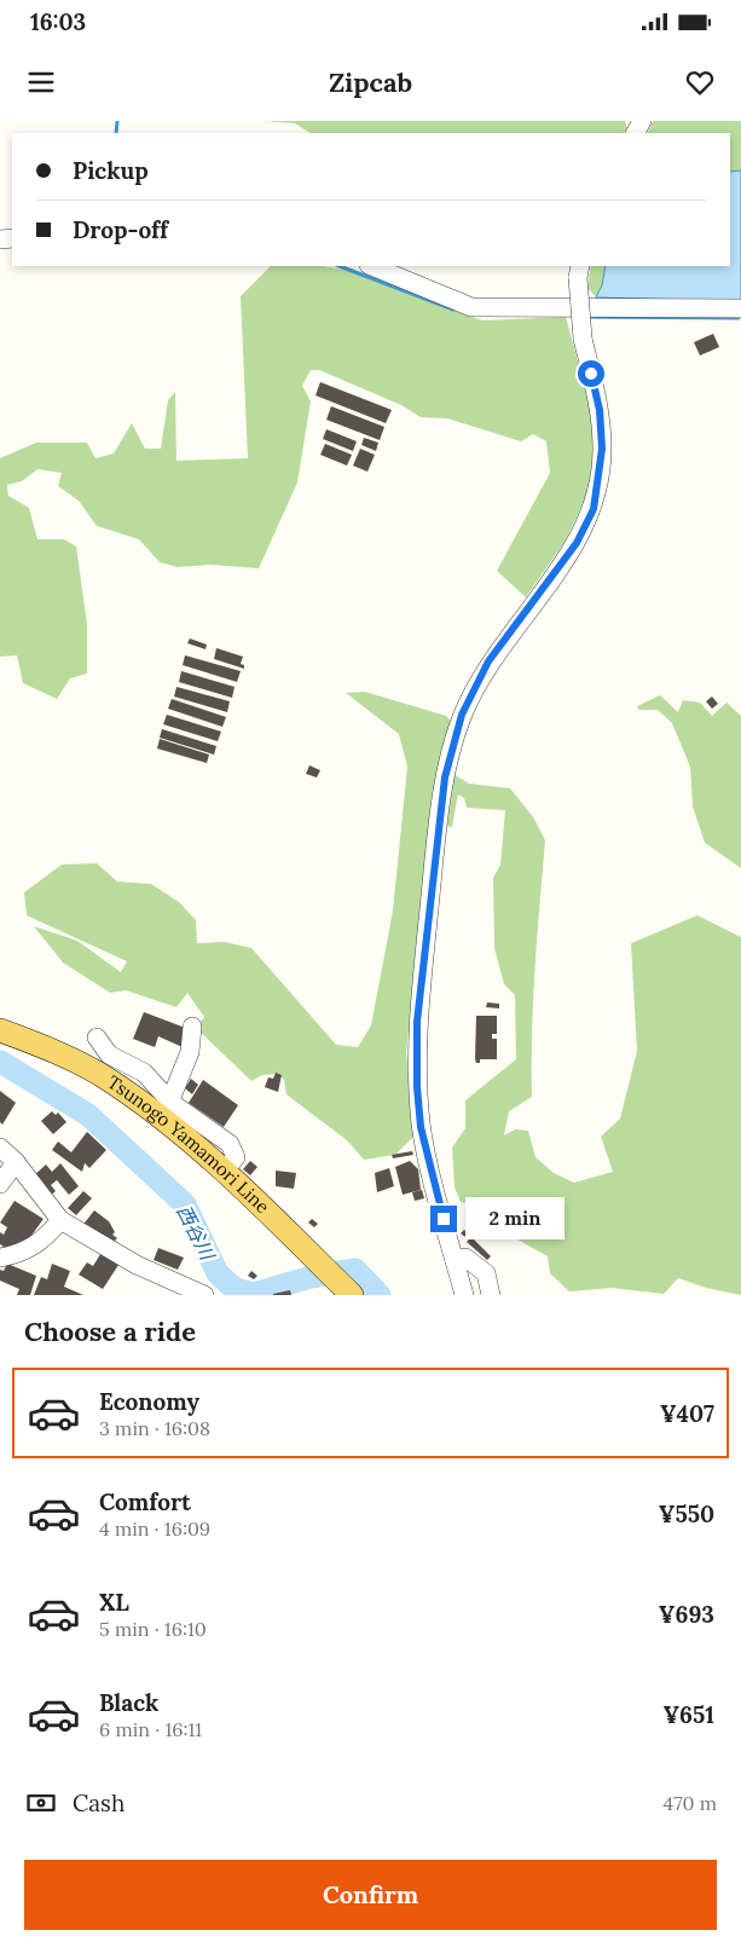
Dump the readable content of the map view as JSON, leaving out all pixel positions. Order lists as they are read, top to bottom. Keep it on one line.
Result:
{"streets":{"main road":["Tsunogo Yamamori Line"]},"water":["西谷川"],"page":{"status":"16:03","header":"Zipcab","banner":["Pickup","Drop-off"],"bubble":"2 min","heading":"Choose a ride","list":[{"name":"Economy","note":"3 min · 16:08","value":"¥407"},{"name":"Comfort","note":"4 min · 16:09","value":"¥550"},{"name":"XL","note":"5 min · 16:10","value":"¥693"},{"name":"Black","note":"6 min · 16:11","value":"¥651"}],"pay":["Cash","470 m"],"buttons":"Confirm"}}
